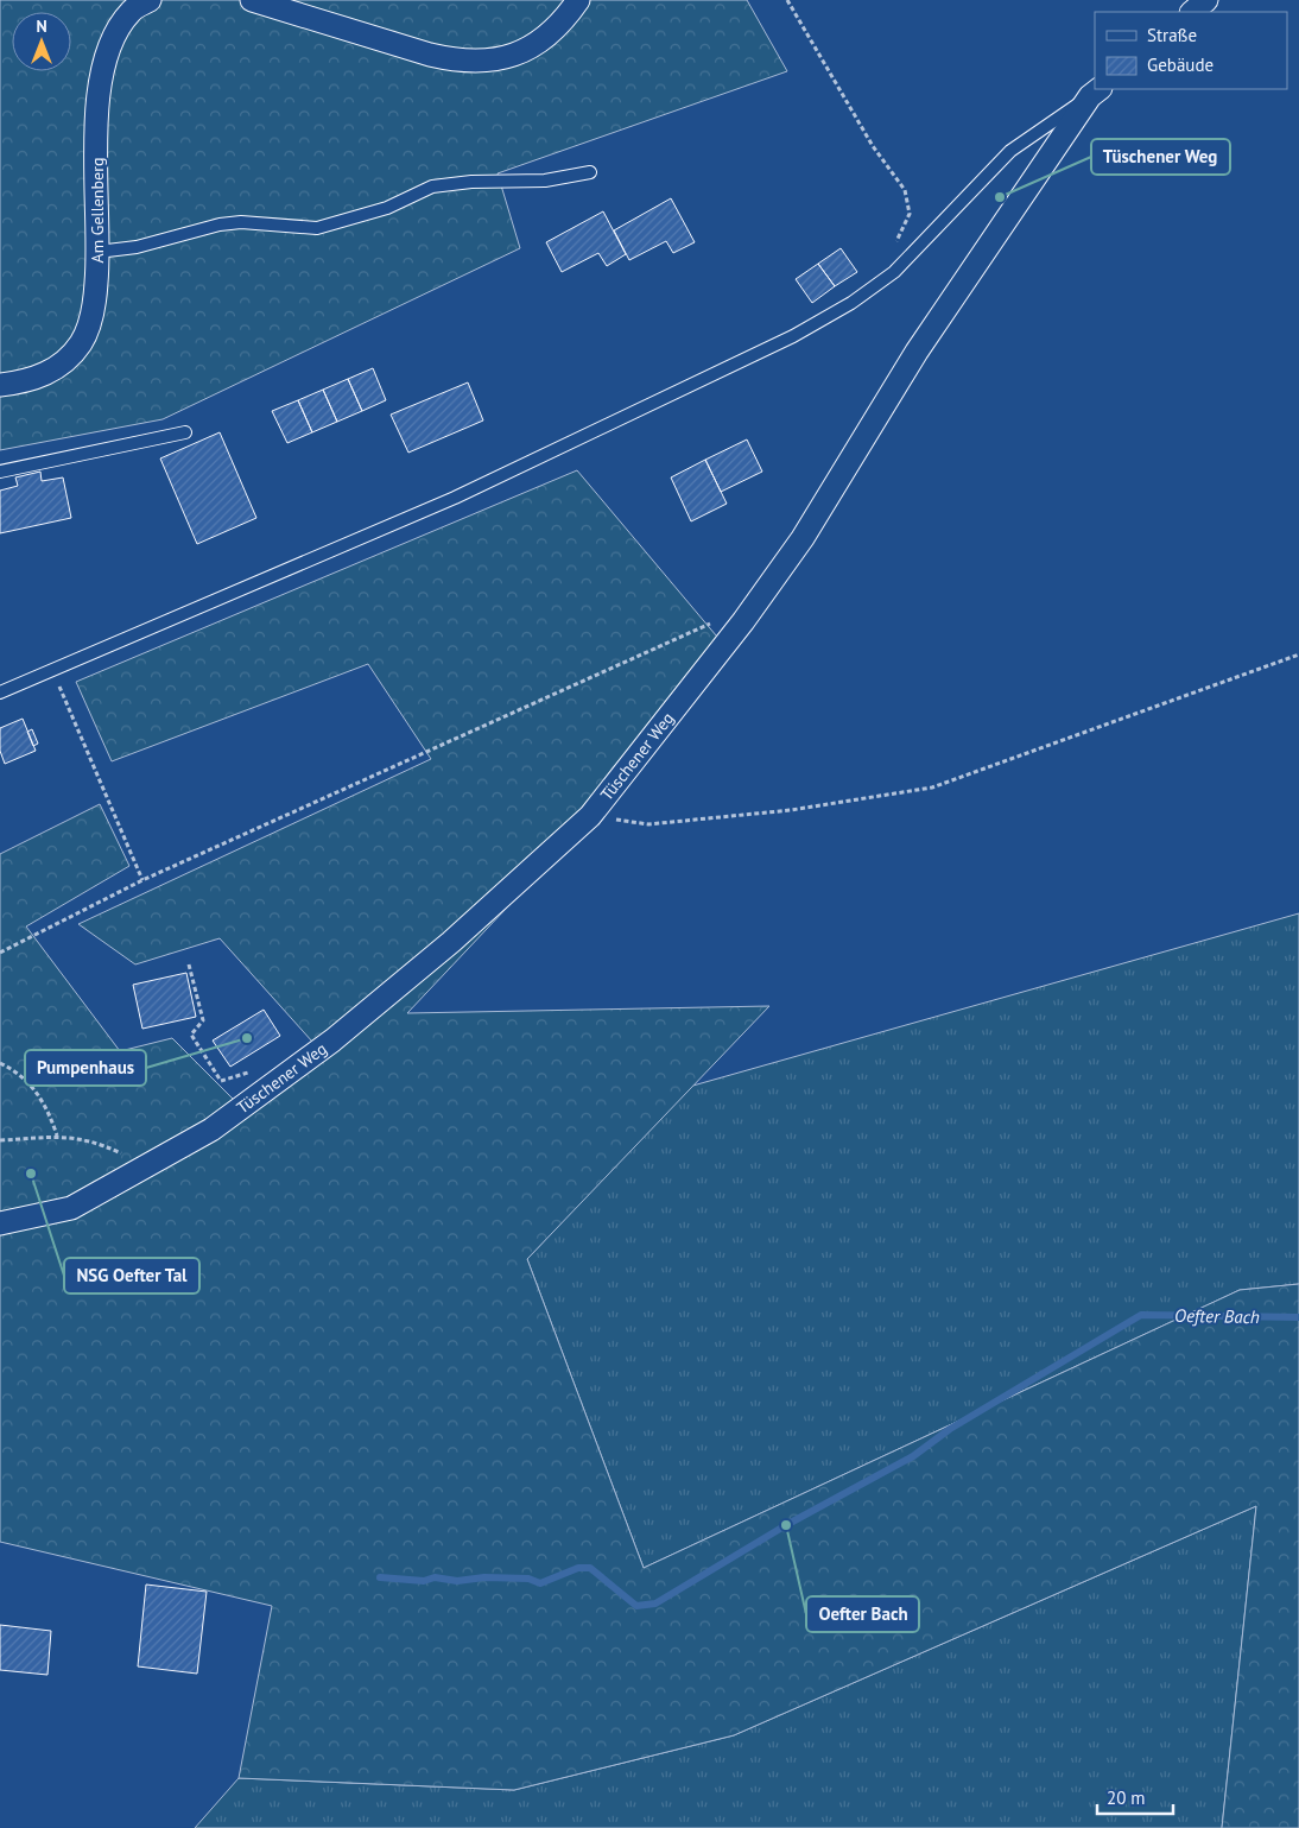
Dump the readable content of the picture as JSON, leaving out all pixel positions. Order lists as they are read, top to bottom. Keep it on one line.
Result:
{"streets":{"street":["Am Gellenberg","Tüschener Weg"]},"water":["Oefter Bach"],"places":["Tüschener Weg","Pumpenhaus","NSG Oefter Tal","Oefter Bach"],"legend":["Straße","Gebäude"],"scale_bar":"20 m","north":"top"}
